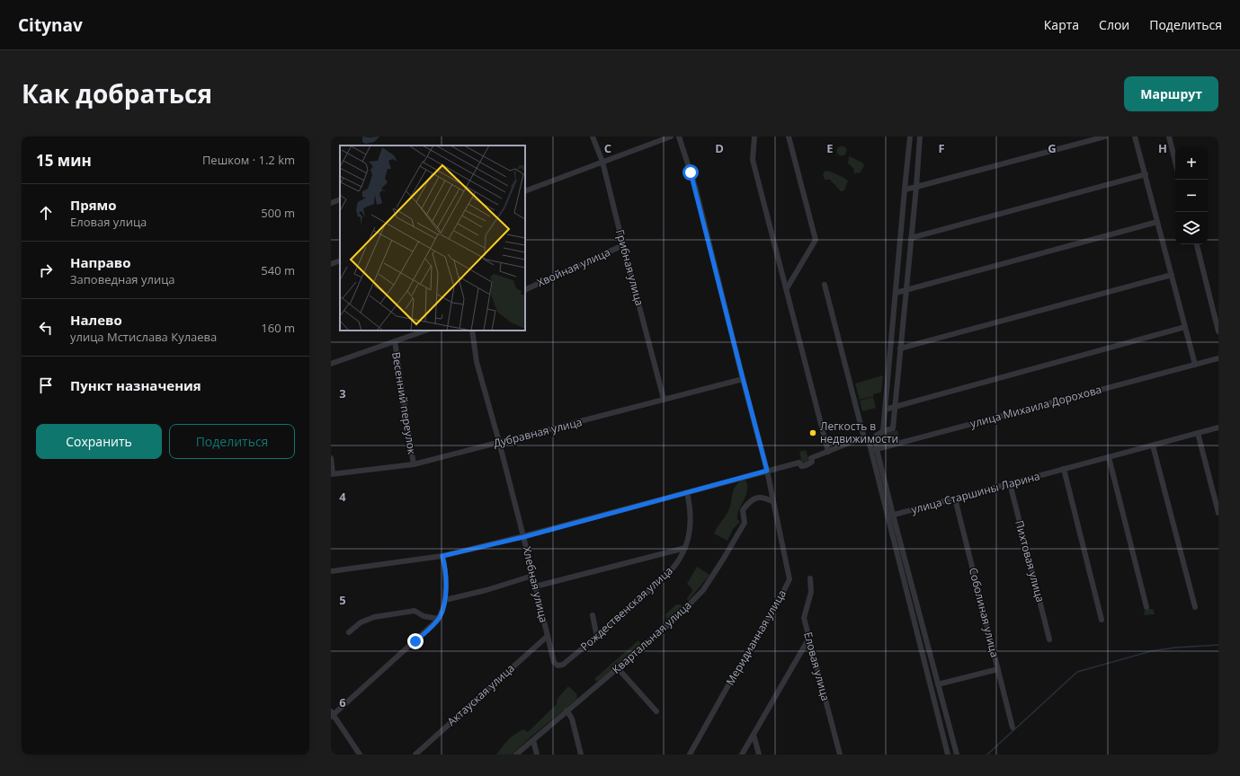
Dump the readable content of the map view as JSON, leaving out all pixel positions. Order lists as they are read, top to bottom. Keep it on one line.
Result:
{"streets":{"street":["Хвойная улица","Грибная улица","Весенний переулок","улица Михаила Дорохова","Дубравная улица","улица Старшины Ларина","Пихтовая улица","Хлебная улица","Рождественская улица","Соболиная улица","Квартальная улица","Меридианная улица","Еловая улица","Актауская улица"]},"crossings":[["Хвойная улица","Грибная улица"],["Грибная улица","Дубравная улица"],["Весенний переулок","Дубравная улица"],["Дубравная улица","Хлебная улица"],["улица Старшины Ларина","Пихтовая улица"],["улица Старшины Ларина","Соболиная улица"],["Хлебная улица","Рождественская улица"],["Хлебная улица","Актауская улица"],["Квартальная улица","Меридианная улица"]],"places":["Легкость в недвижимости"],"page":{"header":"Citynav","nav":["Карта","Слои","Поделиться"],"title":"Как добраться","buttons":["Маршрут",["Сохранить","Поделиться"]],"heading":["15 мин","Пешком · 1.2 km"],"map_buttons":["+","−"],"list":[["Прямо","Еловая улица","500 m"],["Направо","Заповедная улица","540 m"],["Налево","улица Мстислава Кулаева","160 m"],"Пункт назначения"]},"grid":{"columns":["C","D","E","F","G","H"],"rows":["3","4","5","6"]}}
